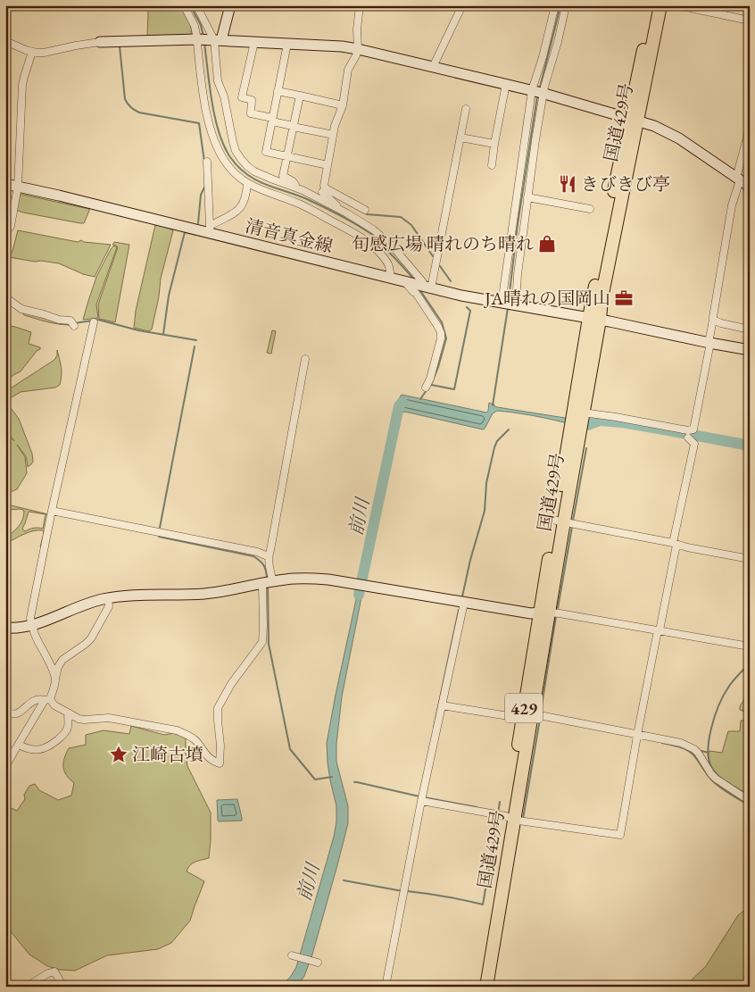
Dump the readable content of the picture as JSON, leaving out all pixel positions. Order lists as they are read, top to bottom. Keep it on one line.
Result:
{"streets":{"highway":["国道429号","429"],"street":["清音真金線"]},"crossings":[["国道429号","清音真金線"]],"water":["前川"],"places":{"restaurant":["きびきび亭"],"shop":["旬感広場 晴れのち晴れ"],"office":["JA晴れの国岡山"],"place":["江崎古墳"]}}
